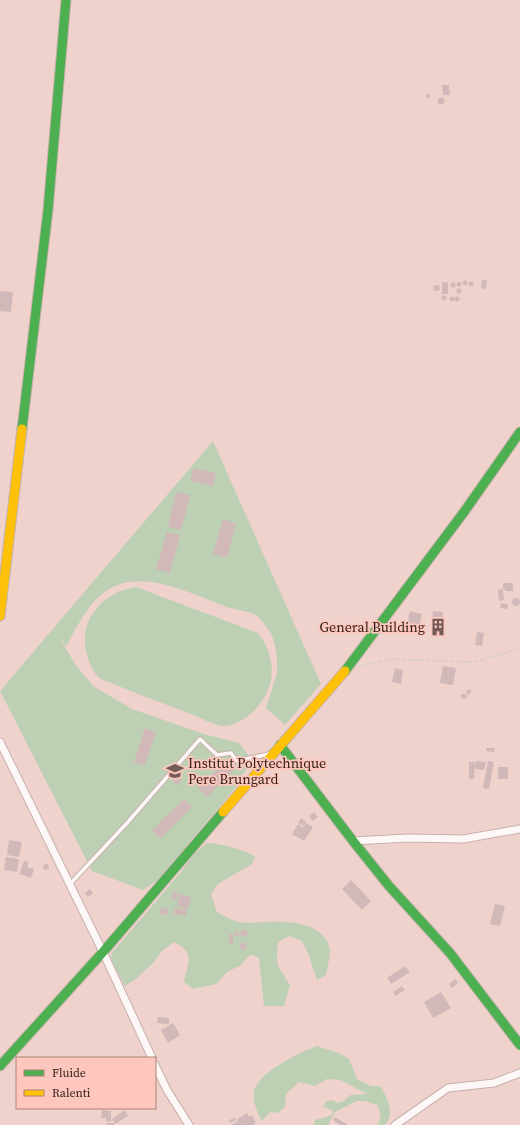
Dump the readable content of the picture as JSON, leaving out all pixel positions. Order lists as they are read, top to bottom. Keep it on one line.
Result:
{"places":{"building":["General Building"],"school or university":["Institut Polytechnique Pere Brungard"]},"legend":["Fluide","Ralenti"]}
